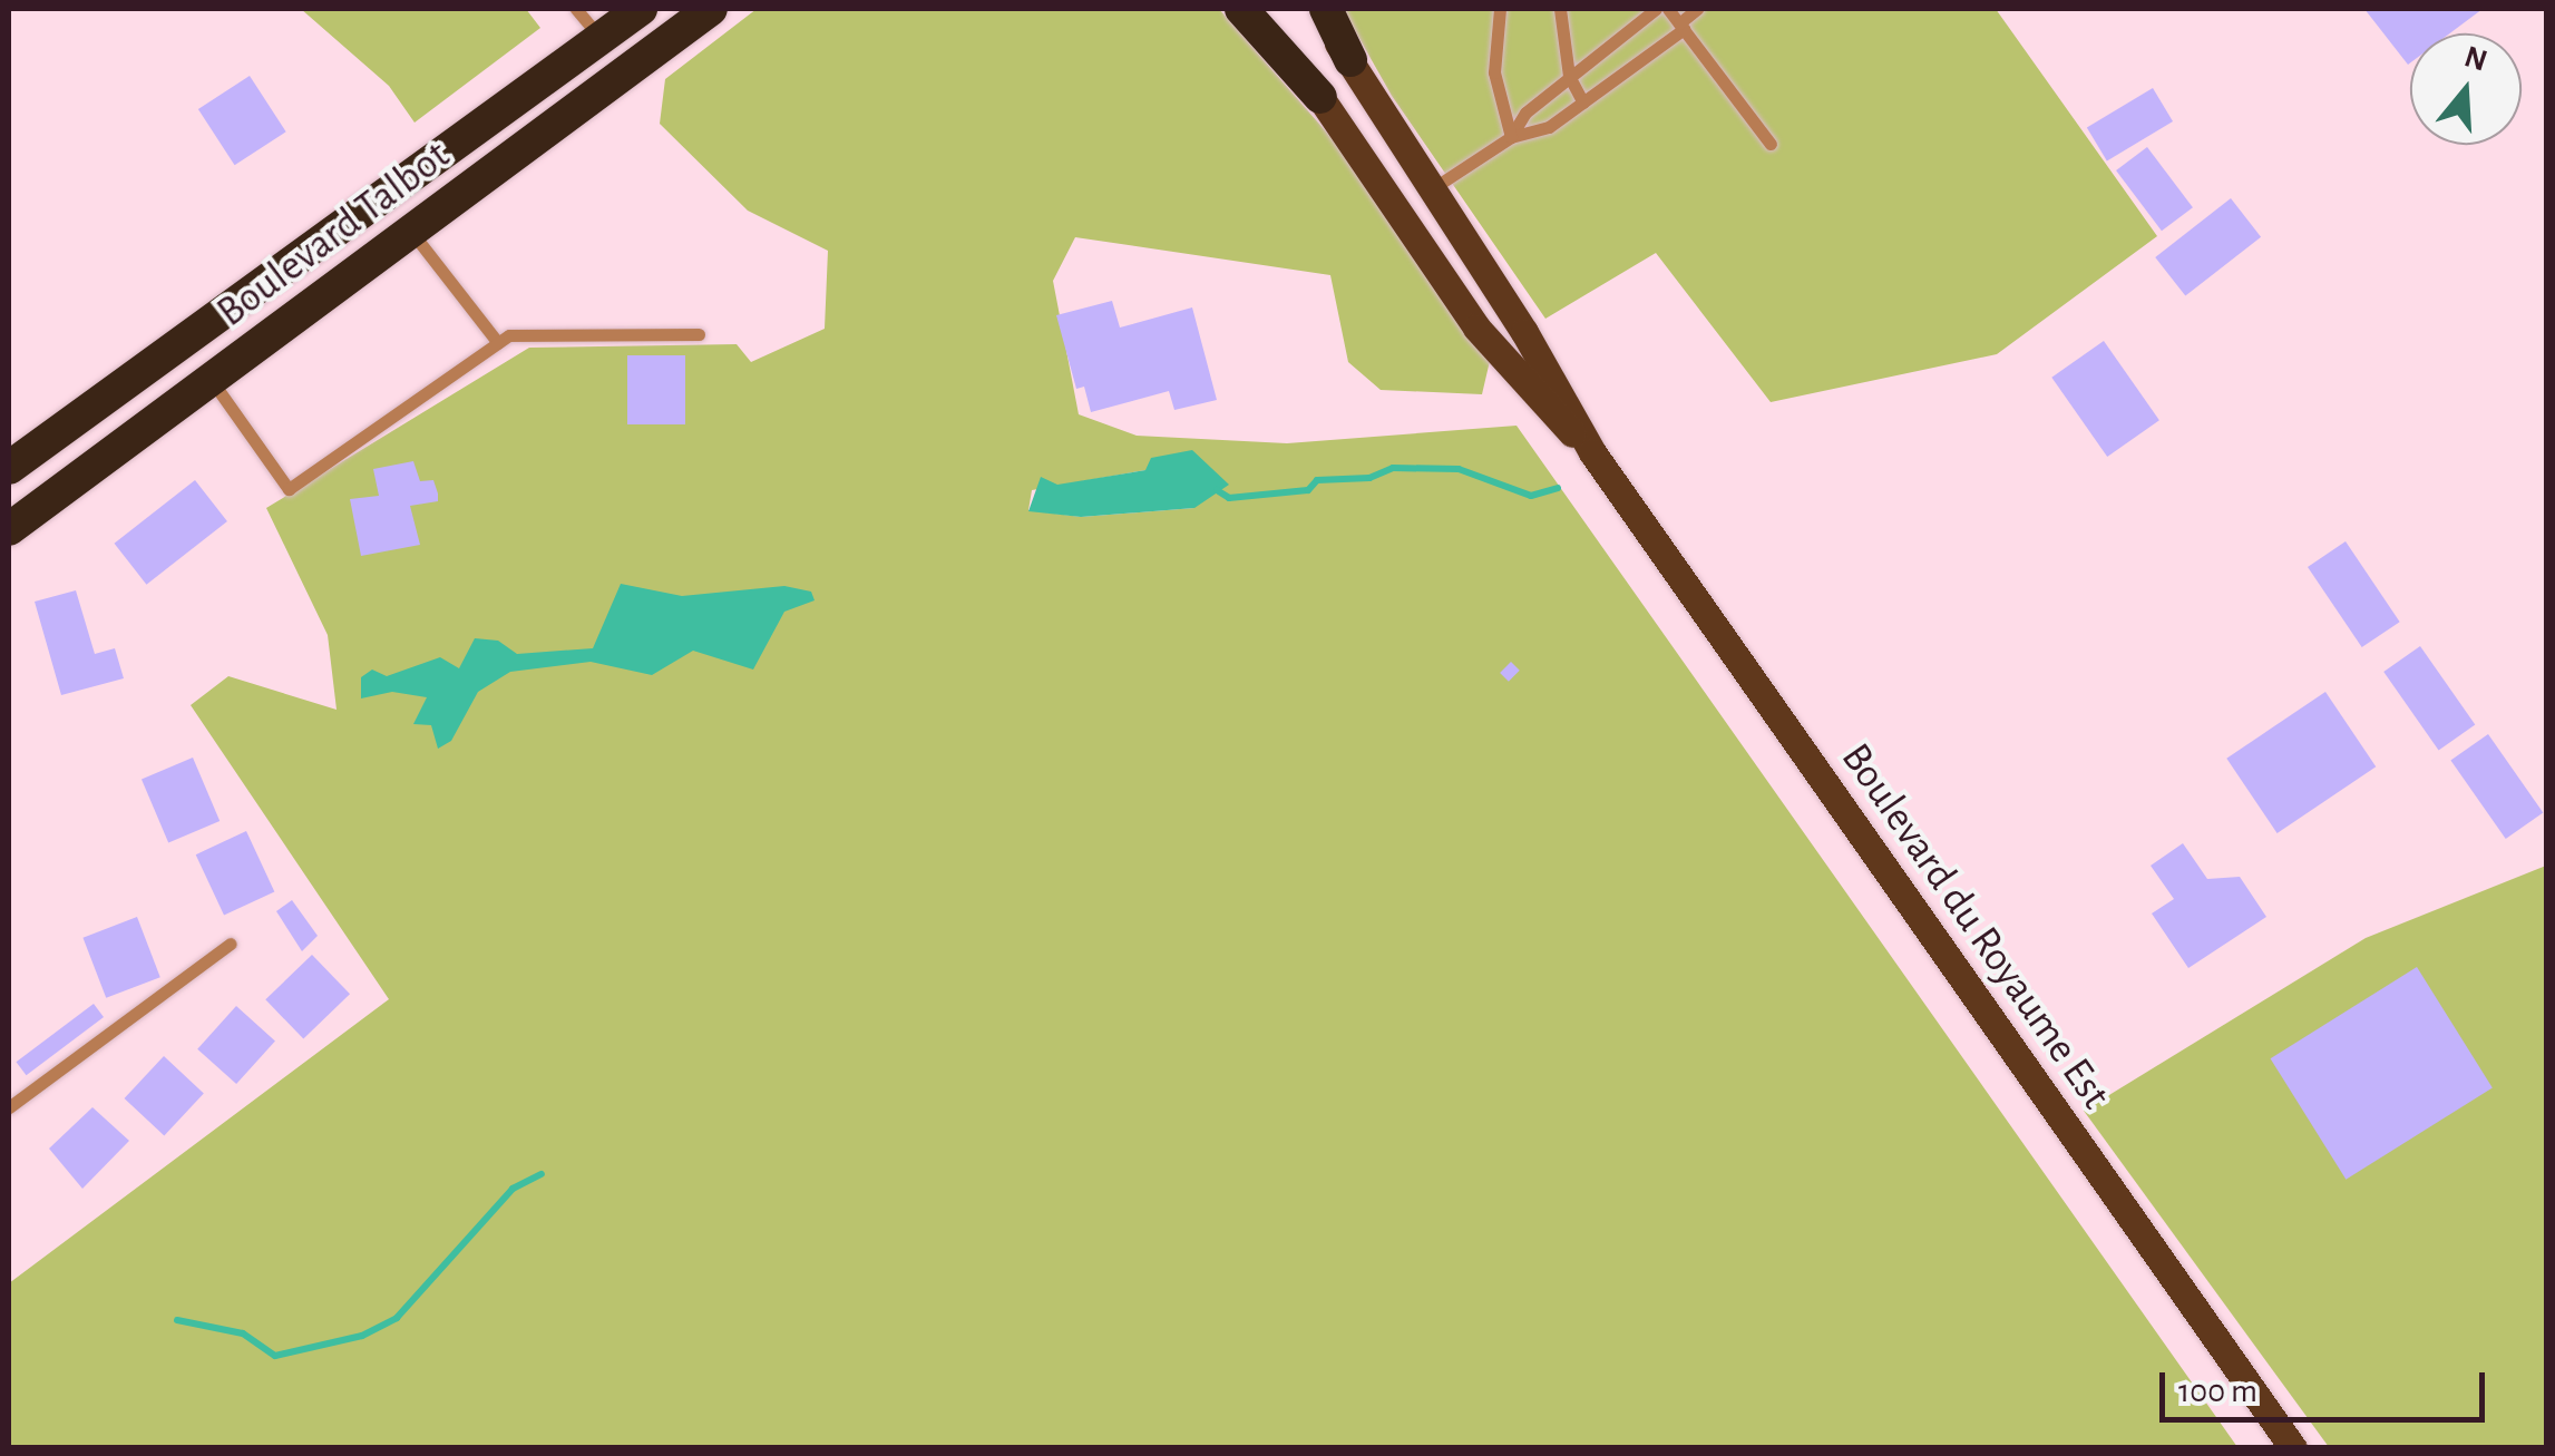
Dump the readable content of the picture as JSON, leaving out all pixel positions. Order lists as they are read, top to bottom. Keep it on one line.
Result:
{"streets":{"highway":["Boulevard Talbot"],"main road":["Boulevard du Royaume Est"]},"scale_bar":"100 m","north":"top"}
